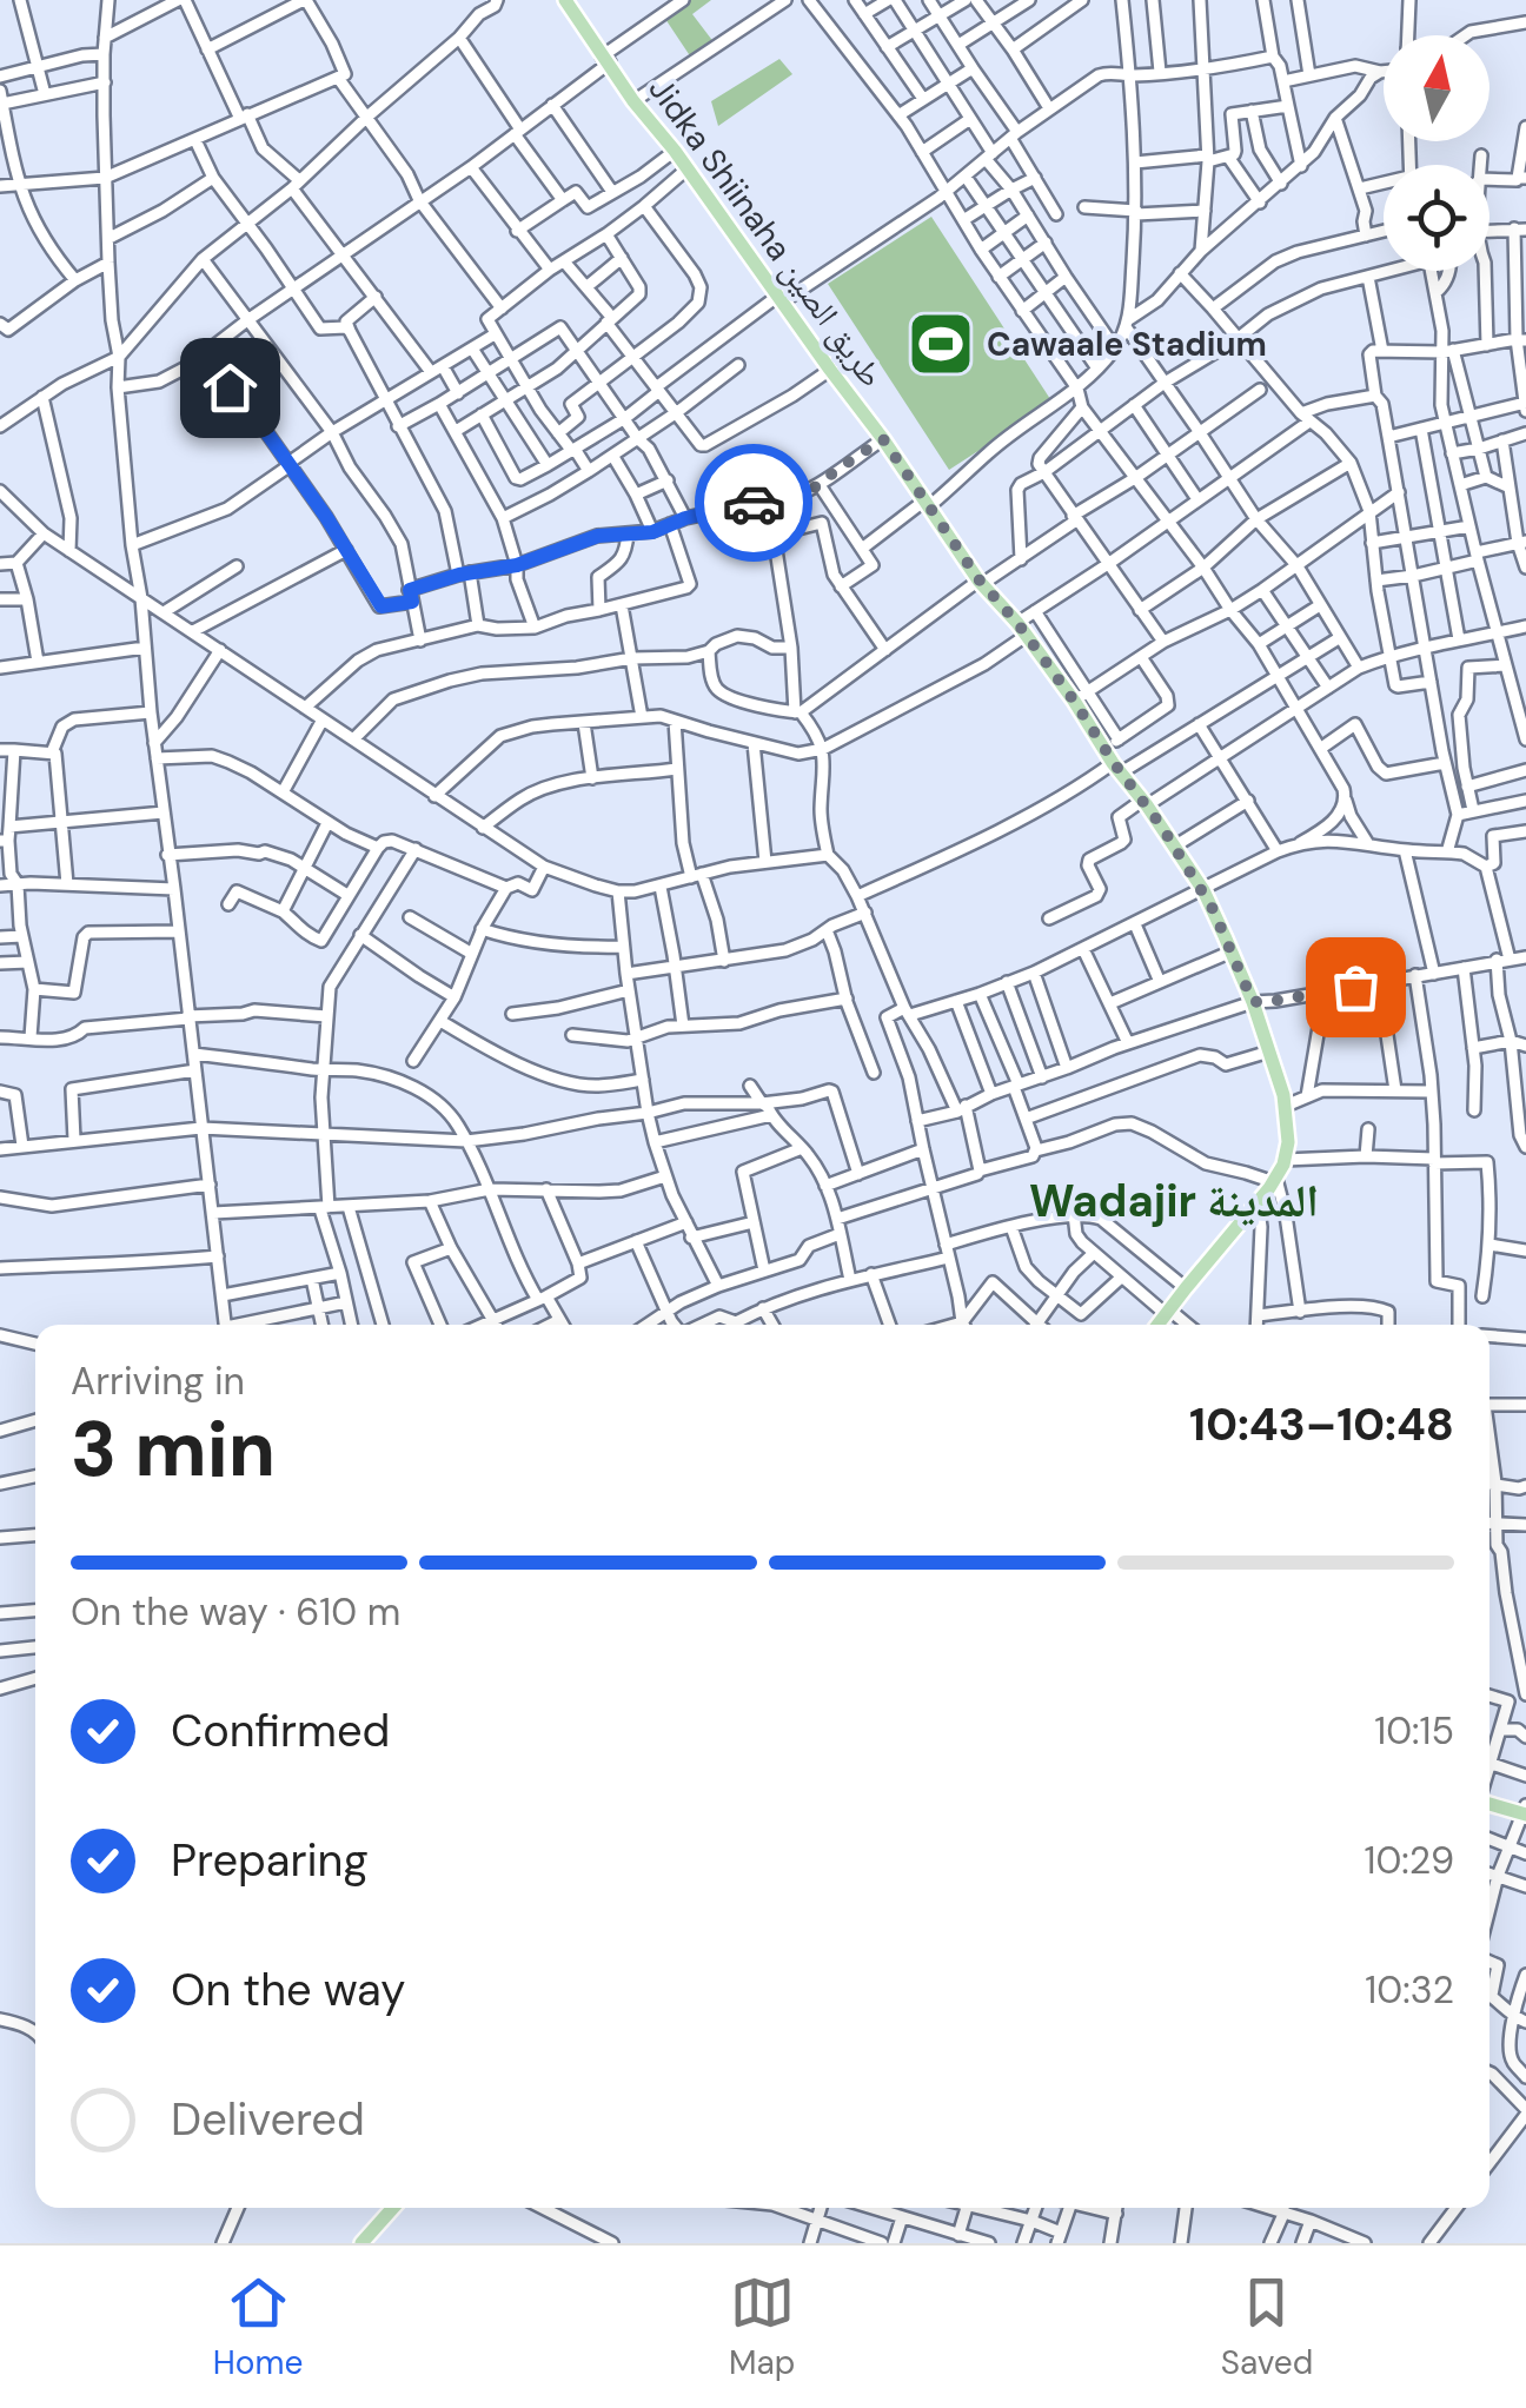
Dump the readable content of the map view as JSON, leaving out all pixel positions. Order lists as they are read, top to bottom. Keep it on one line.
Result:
{"streets":{"main road":["Jidka Shiinaha طريق الصين"]},"districts":["Wadajir المدينة"],"places":{"sports":["Cawaale Stadium"]},"north":"top","page":{"heading":["3 min","Arriving in","10:43–10:48"],"bar":"On the way · 610 m","list":[["Confirmed","10:15"],["Preparing","10:29"],["On the way","10:32"],"Delivered"],"tabs":["Home","Map","Saved"]}}
